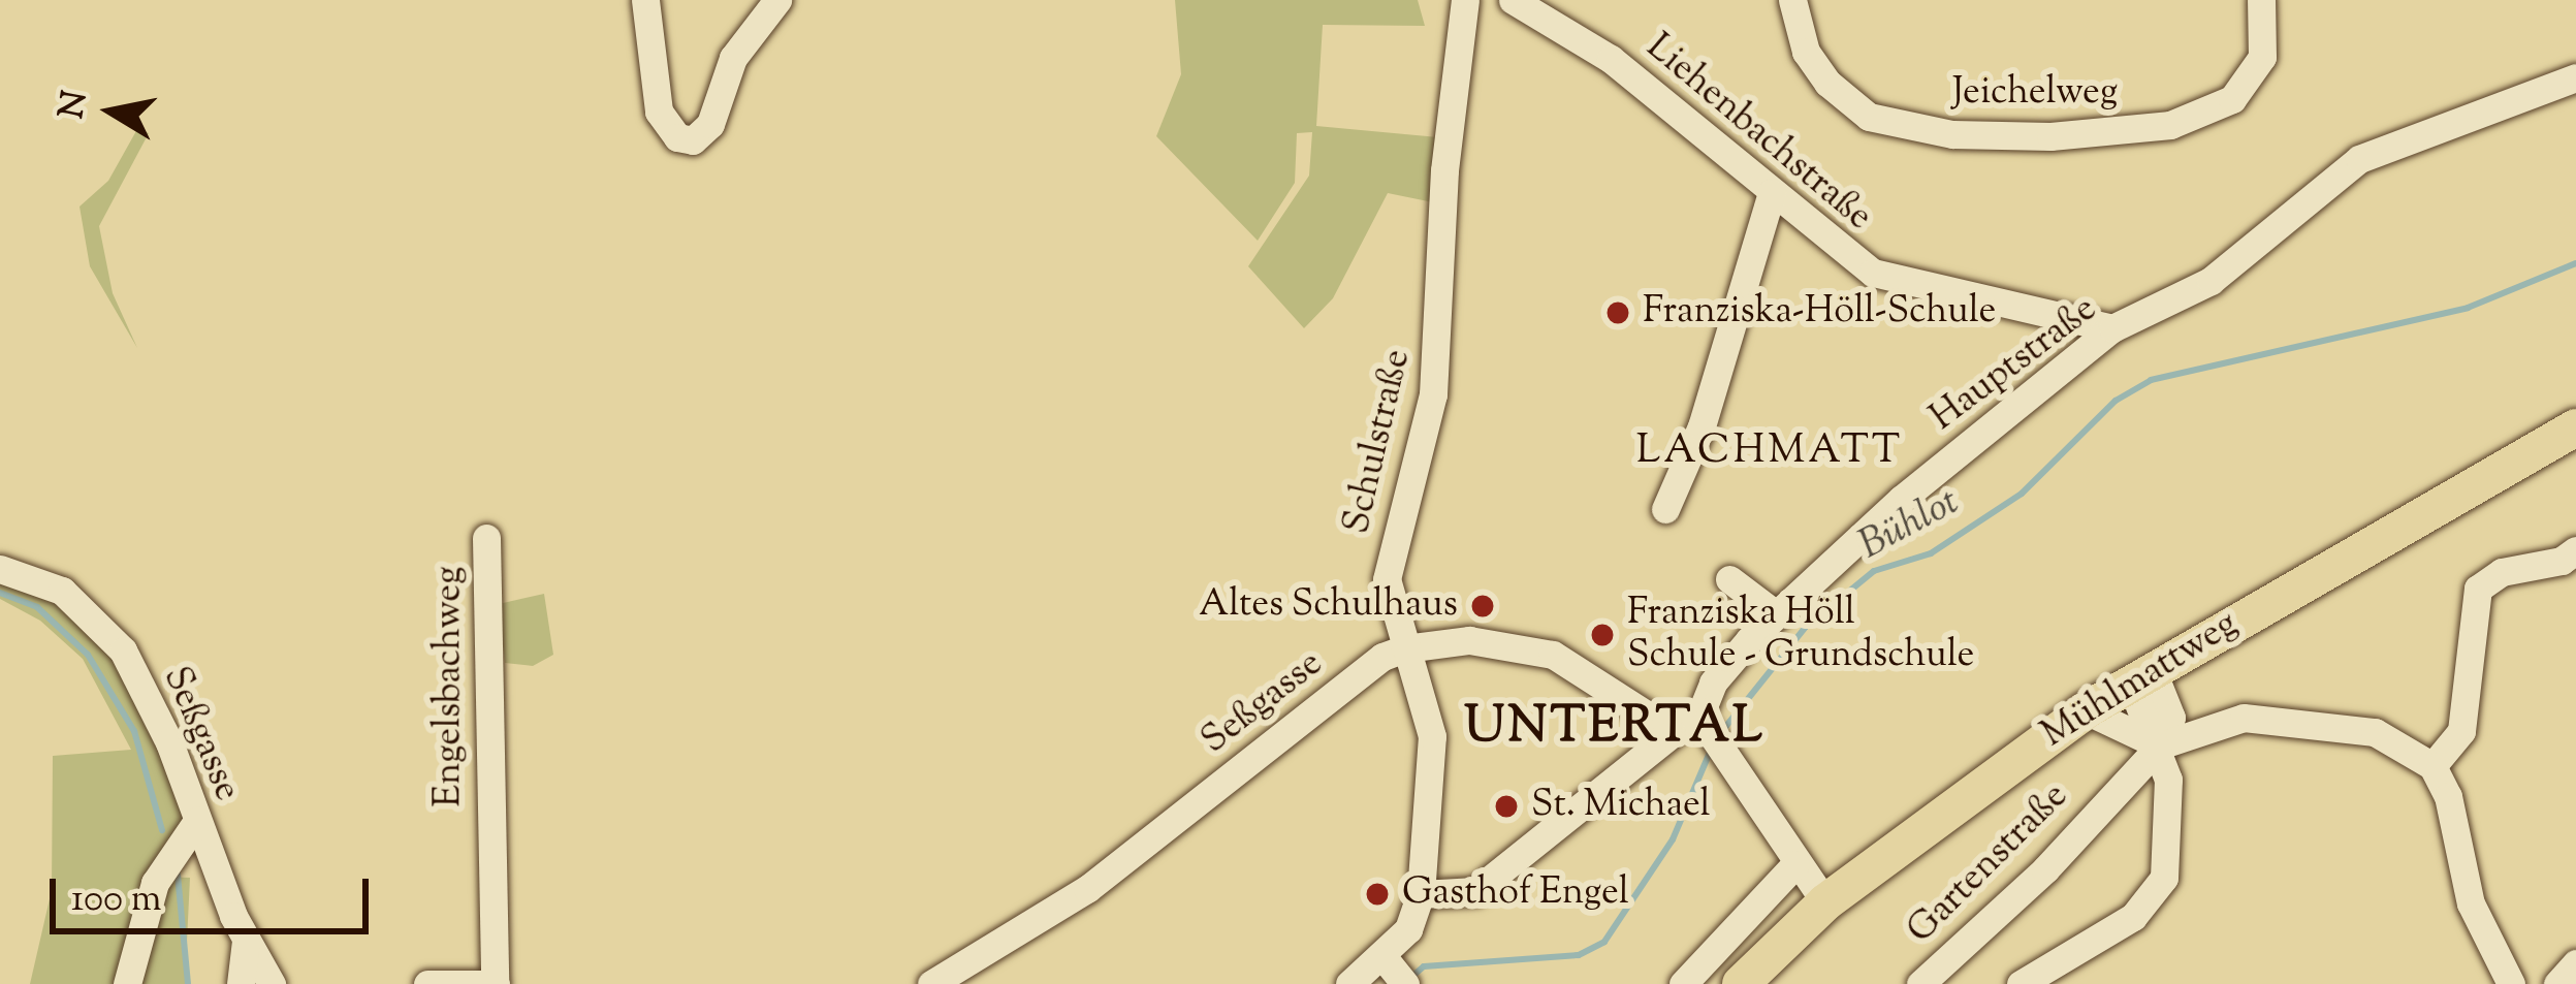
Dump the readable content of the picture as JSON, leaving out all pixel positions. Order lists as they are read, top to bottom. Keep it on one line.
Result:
{"streets":{"main road":["Mühlmattweg"],"street":["Jeichelweg","Liehenbachstraße","Hauptstraße","Schulstraße","Engelsbachweg","Seßgasse","Gartenstraße"]},"crossings":[["Liehenbachstraße","Hauptstraße"],["Schulstraße","Seßgasse"]],"districts":["LACHMATT","UNTERTAL"],"water":["Bühlot"],"places":["Franziska-Höll-Schule","Altes Schulhaus","Franziska Höll Schule - Grundschule","St. Michael","Gasthof Engel"],"scale_bar":"100 m","north":"left"}
